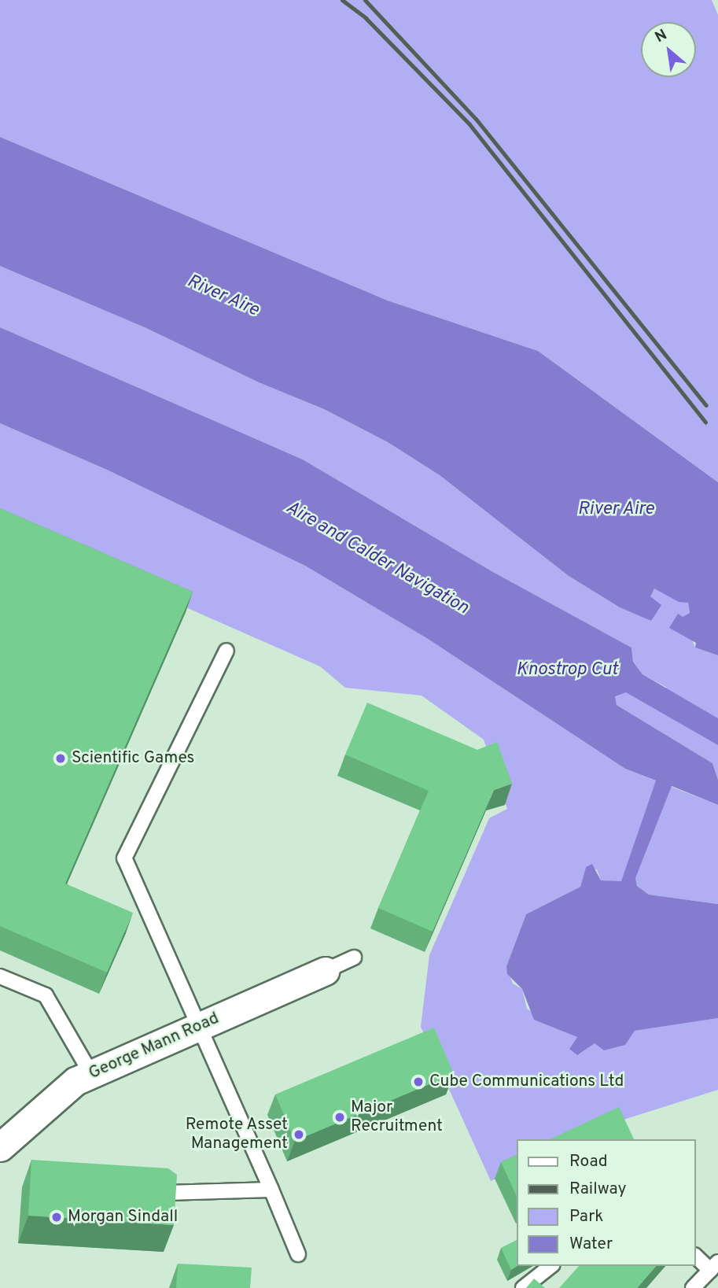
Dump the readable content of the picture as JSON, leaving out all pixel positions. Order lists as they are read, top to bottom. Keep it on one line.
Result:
{"streets":{"street":["George Mann Road"]},"water":["River Aire","Aire and Calder Navigation","Knostrop Cut"],"places":["Scientific Games","Cube Communications Ltd","Major Recruitment","Remote Asset Management","Morgan Sindall"],"legend":["Road","Railway","Park","Water"],"north":"top left"}
